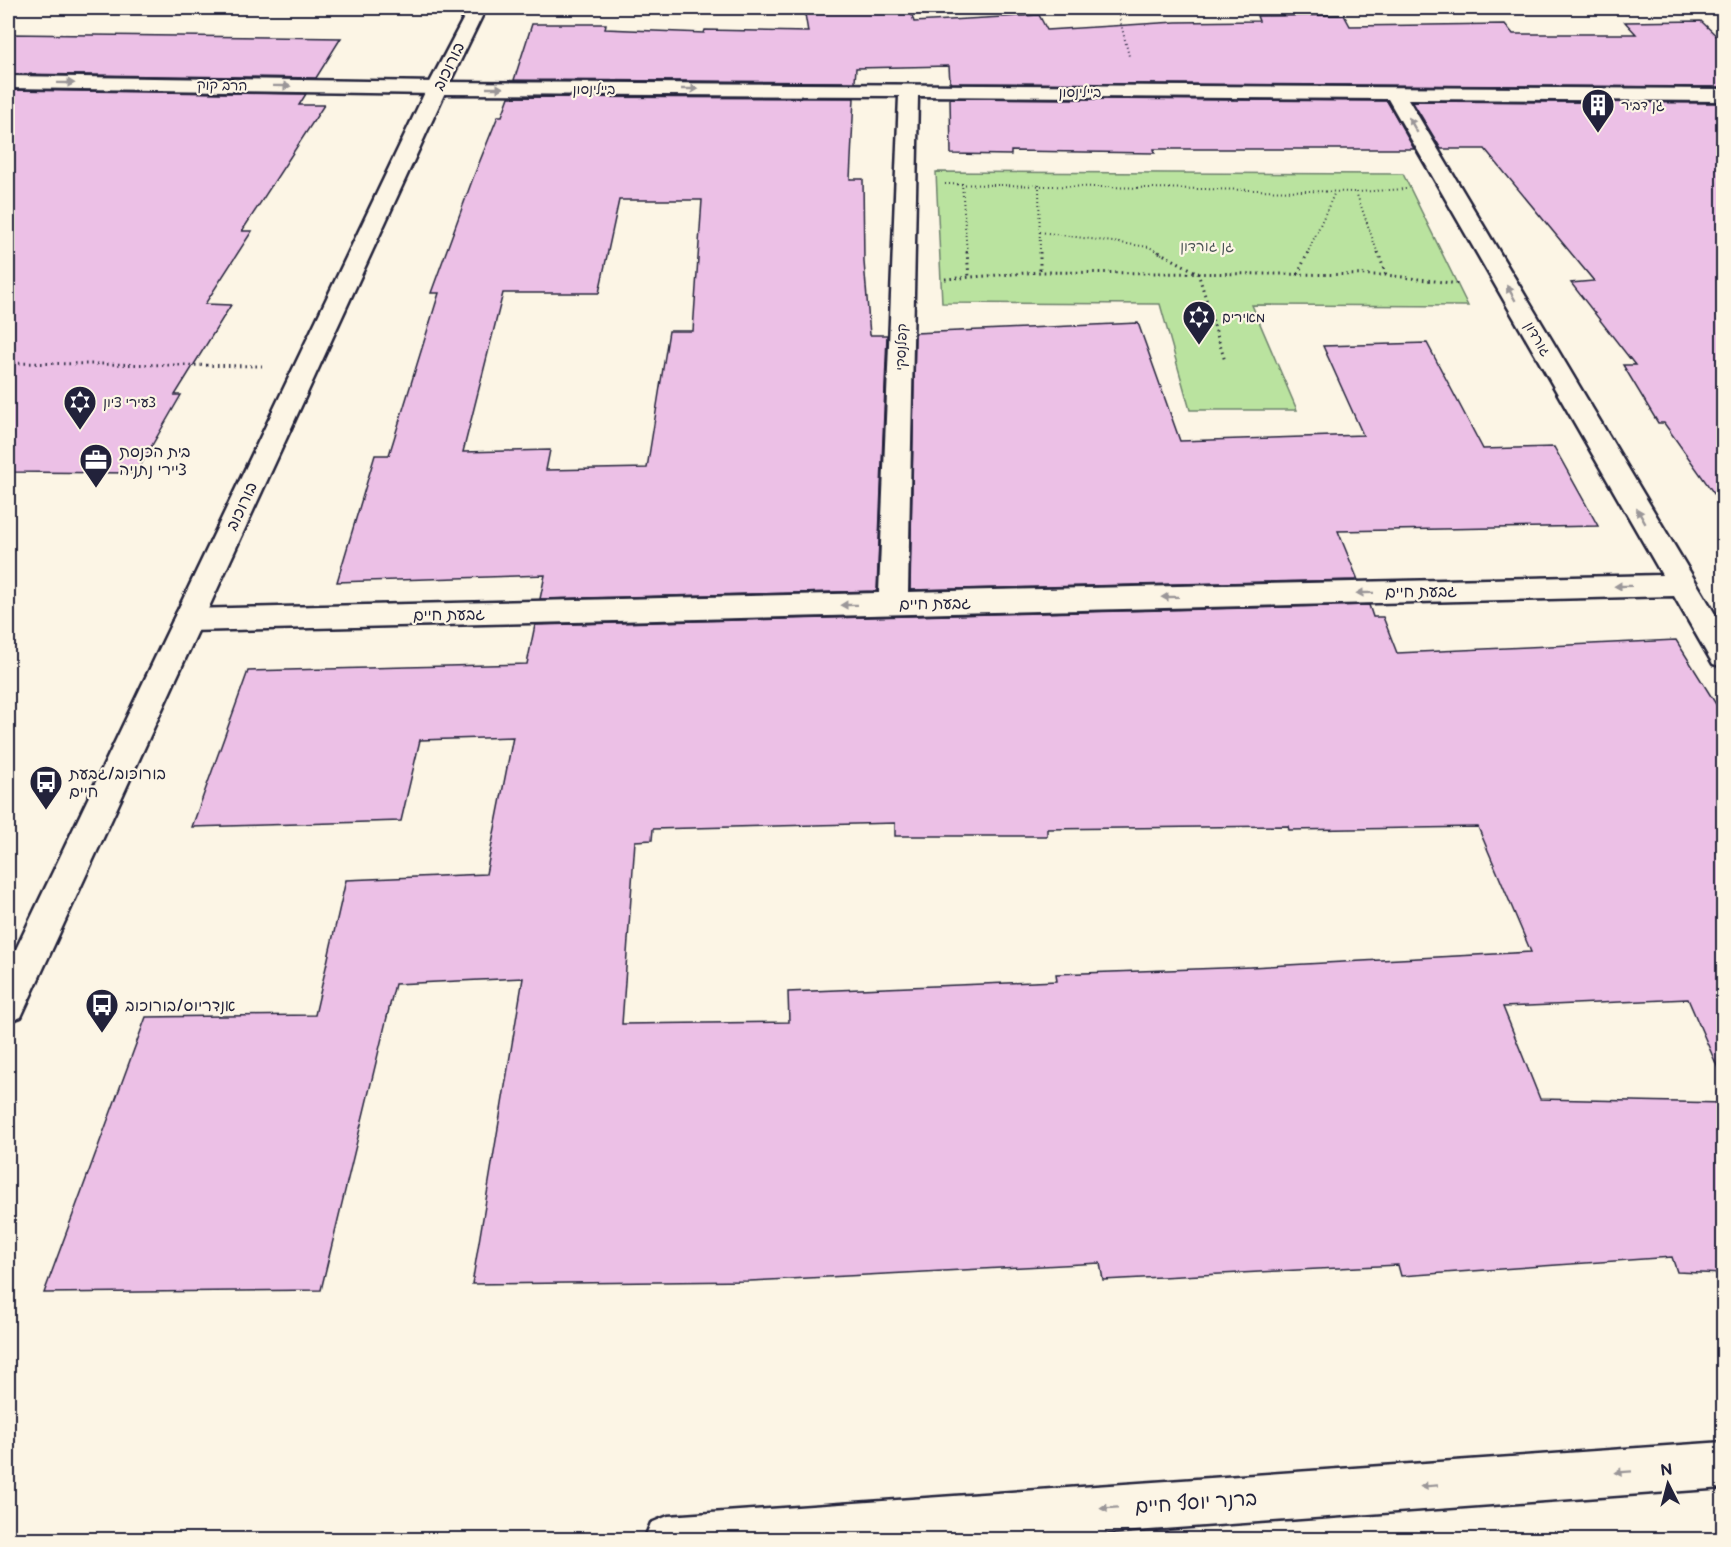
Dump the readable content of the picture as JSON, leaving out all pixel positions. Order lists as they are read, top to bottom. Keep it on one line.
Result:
{"streets":{"street":["בורוכוב","הרב קוק","ביילינסון","גורדון","קפלנסקי","גבעת חיים","ברנר יוסף חיים"]},"crossings":[["בורוכוב","הרב קוק"],["בורוכוב","ביילינסון"],["בורוכוב","גבעת חיים"],["הרב קוק","ביילינסון"],["ביילינסון","גורדון"],["ביילינסון","קפלנסקי"],["גורדון","גבעת חיים"],["קפלנסקי","גבעת חיים"]],"one_way":["הרב קוק","ביילינסון","גורדון","גבעת חיים","ברנר יוסף חיים"],"parks":["גן גורדון"],"places":{"building":["גן דביר"],"synagogue":["מאירים","צעירי ציון"],"office":["בית הכנסת ציירי נתניה"],"bus stop":["בורוכוב/גבעת חיים","אנדריוס/בורוכוב"]},"north":"top"}
